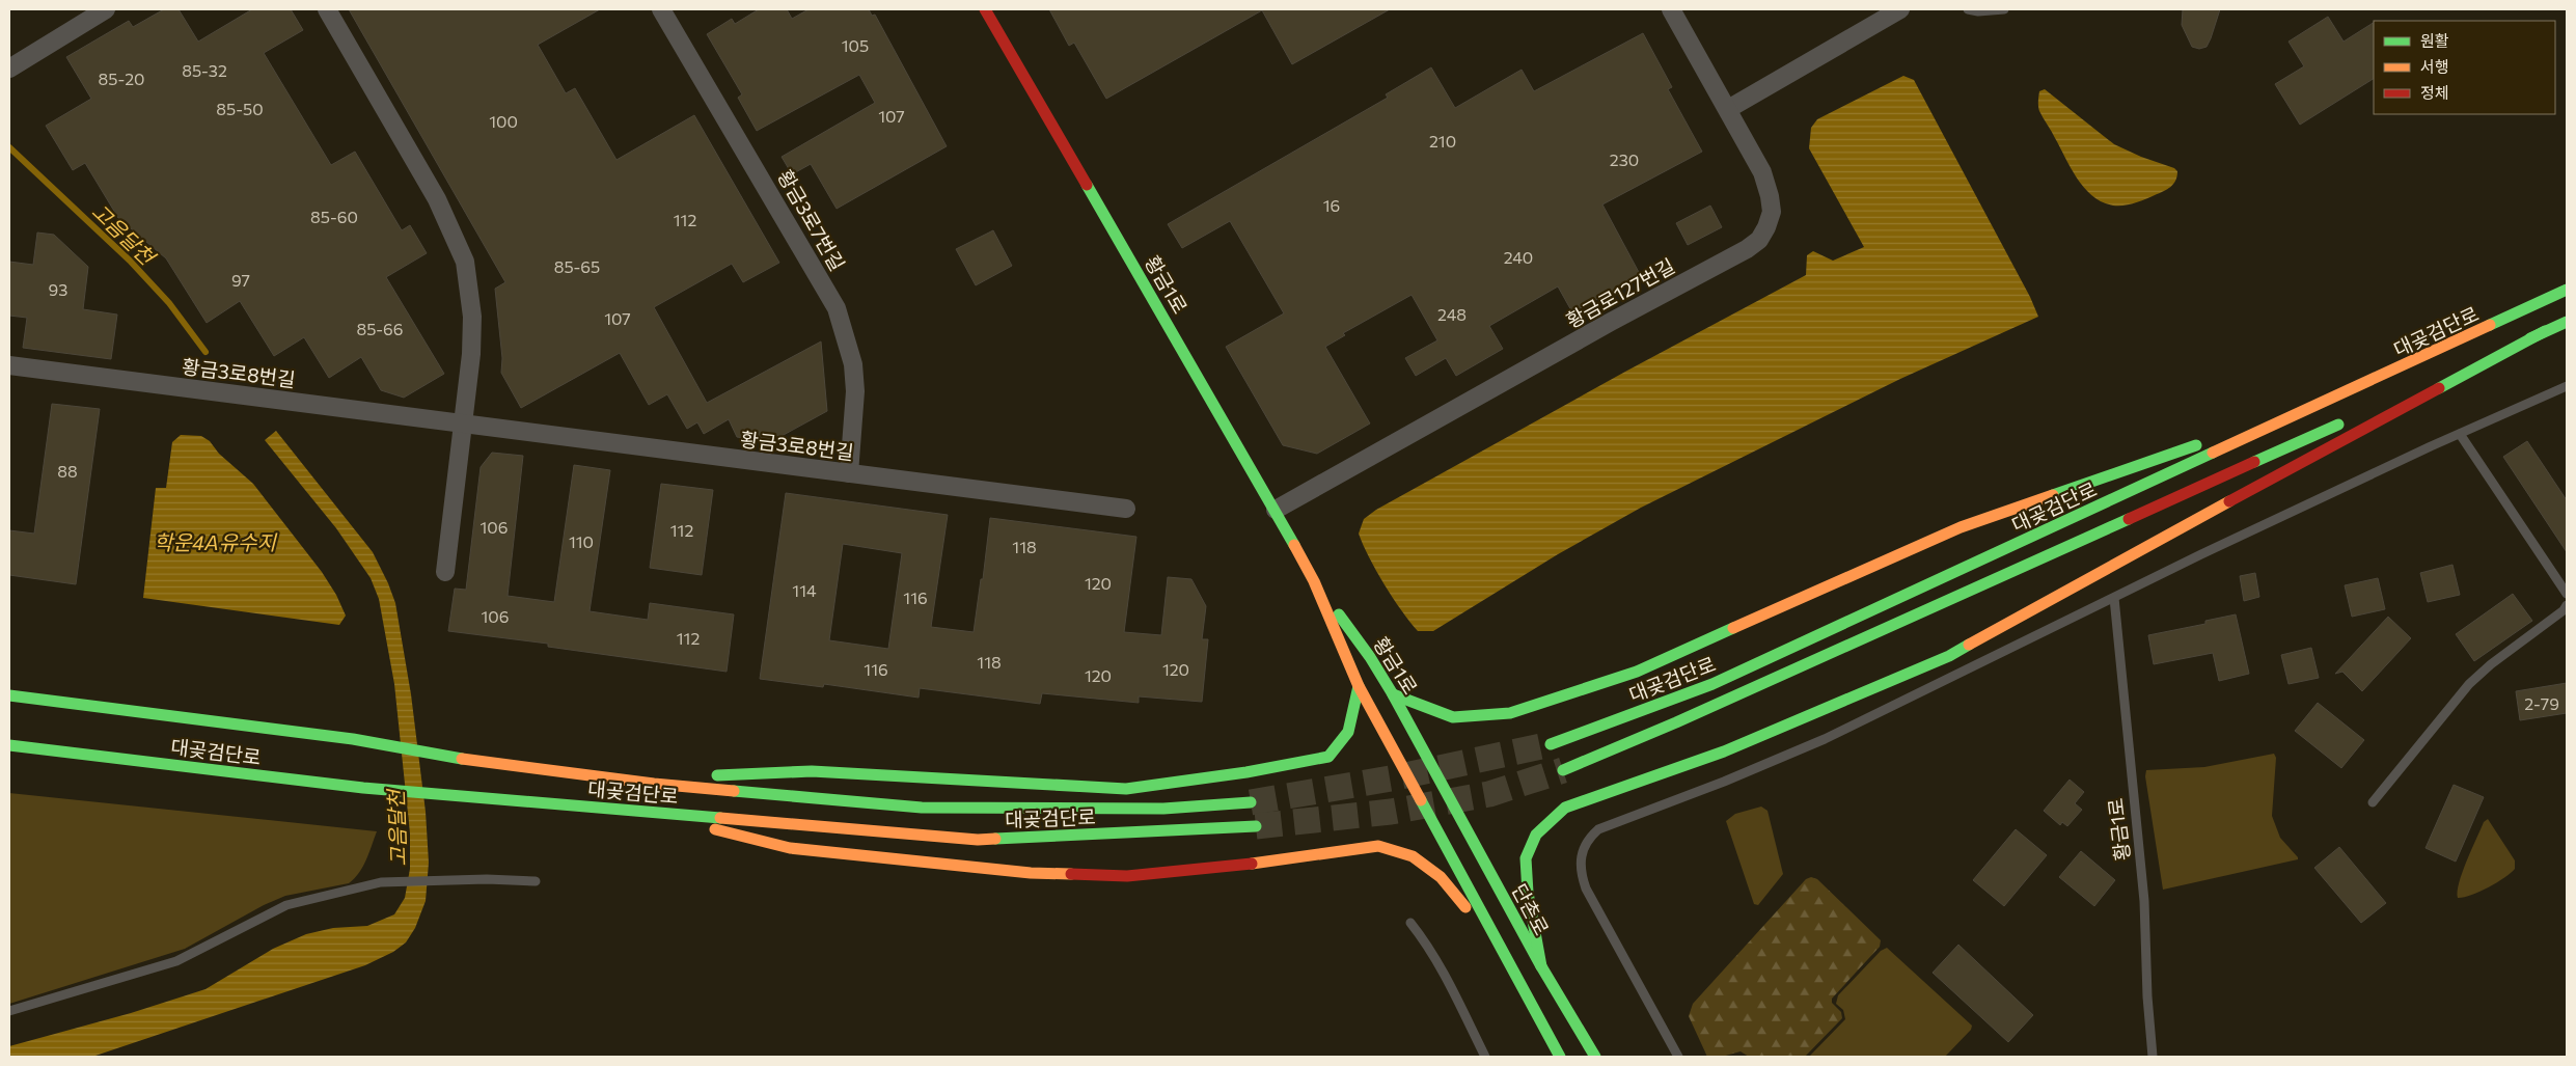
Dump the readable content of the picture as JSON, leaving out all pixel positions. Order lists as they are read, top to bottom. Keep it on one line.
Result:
{"streets":{"main road":["황금1로","대곶검단로","단촌로"],"street":["황금3로7번길","황금로127번길","황금3로8번길"]},"crossings":[["황금3로7번길","황금3로8번길"],["황금1로","황금로127번길"],["황금1로","단촌로"]],"water":["고음달천","학운4A유수지"],"house_numbers":["105","85-32","85-20","85-50","107","100","210","230","16","85-60","112","240","85-65","97","93","248","107","85-66","88","106","112","110","118","120","114","116","106","112","118","116","120","120","2-79"],"legend":["원활","서행","정체"]}
